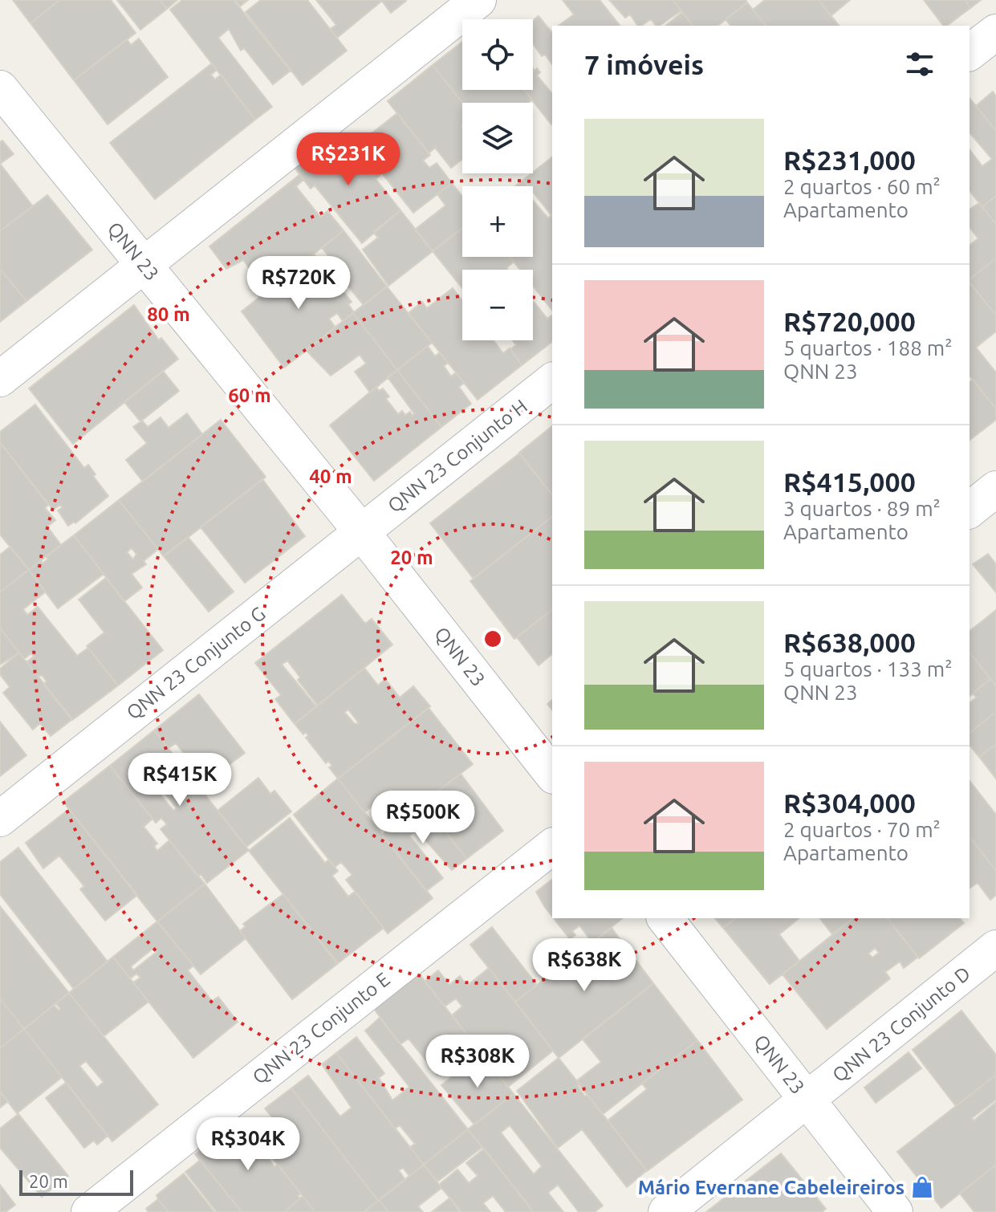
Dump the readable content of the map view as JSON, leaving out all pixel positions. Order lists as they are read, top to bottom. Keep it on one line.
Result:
{"streets":{"street":["QNN 23","QNN 23 Conjunto H","QNN 23 Conjunto G","QNN 23 Conjunto D","QNN 23 Conjunto E"]},"crossings":[["QNN 23","QNN 23 Conjunto H"],["QNN 23","QNN 23 Conjunto G"],["QNN 23","QNN 23 Conjunto D"],["QNN 23 Conjunto H","QNN 23 Conjunto G"]],"places":{"shop":["Mário Evernane Cabeleireiros"]},"scale_bar":"20 m","page":{"map_buttons":["+","−"],"heading":"7 imóveis","list":[{"name":"R$231,000","note":"2 quartos · 60 m² · Apartamento"},{"name":"R$720,000","note":"5 quartos · 188 m² · QNN 23"},{"name":"R$415,000","note":"3 quartos · 89 m² · Apartamento"},{"name":"R$638,000","note":"5 quartos · 133 m² · QNN 23"},{"name":"R$304,000","note":"2 quartos · 70 m² · Apartamento"}],"price":["R$231K","R$720K","R$415K","R$500K","R$638K","R$308K","R$304K"],"scale":"20 m"},"rings":["80 m","60 m","40 m","20 m"]}
